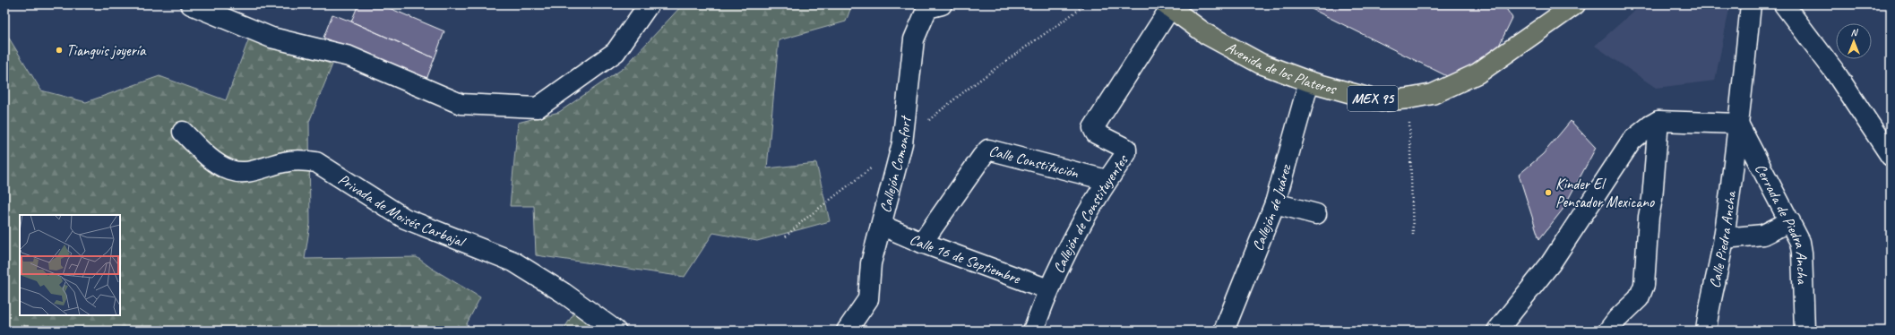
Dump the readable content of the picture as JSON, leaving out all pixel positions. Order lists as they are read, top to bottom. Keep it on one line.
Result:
{"streets":{"main road":["Avenida de los Plateros","MEX 95"],"street":["Callejón Comonfort","Calle Constitución","Callejón de Juárez","Privada de Moisés Carbajal","Callejón de Constituyentes","Cerrada de Piedra Ancha","Calle Piedra Ancha","Calle 16 de Septiembre"]},"crossings":[["Avenida de los Plateros","Callejón de Juárez"],["Avenida de los Plateros","Callejón de Constituyentes"],["Callejón Comonfort","Calle 16 de Septiembre"],["Calle Constitución","Callejón de Constituyentes"],["Calle Constitución","Calle 16 de Septiembre"],["Callejón de Constituyentes","Calle 16 de Septiembre"],["Cerrada de Piedra Ancha","Calle Piedra Ancha"]],"places":["Tianguis joyería","Kinder El Pensador Mexicano"],"north":"top"}
